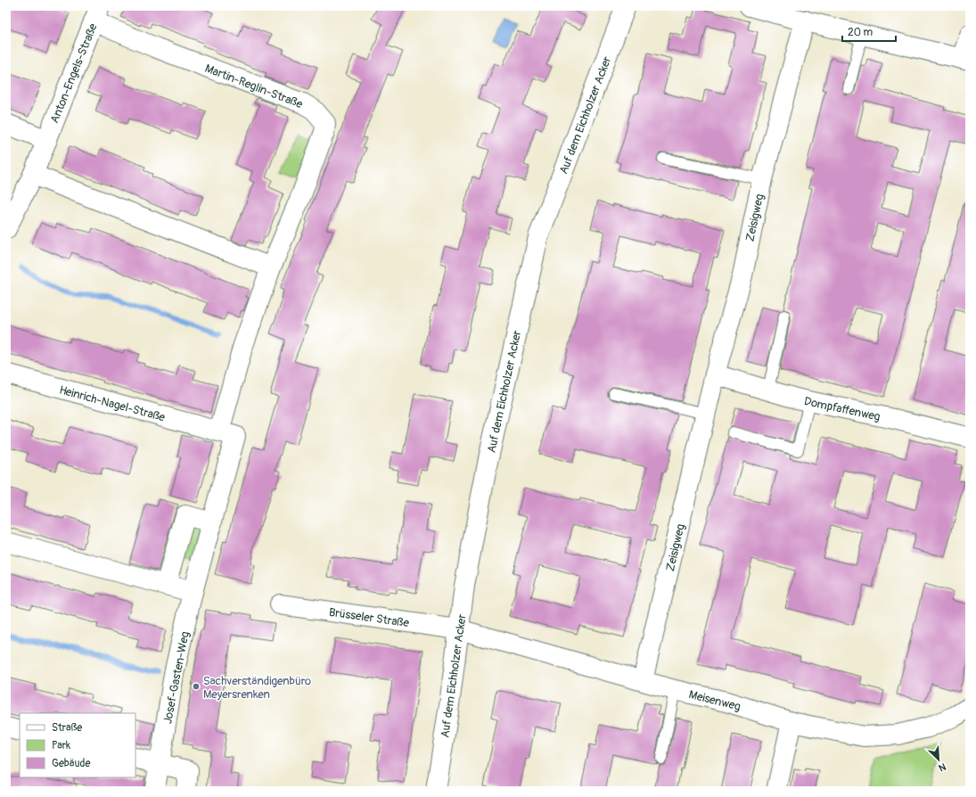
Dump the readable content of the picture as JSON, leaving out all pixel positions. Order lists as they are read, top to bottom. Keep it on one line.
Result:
{"streets":{"street":["Anton-Engels-Straße","Martin-Reglin-Straße","Auf dem Eichholzer Acker","Zeisigweg","Heinrich-Nagel-Straße","Dompfaffenweg","Brüsseler Straße","Josef-Gasten-Weg","Meisenweg"]},"crossings":[["Anton-Engels-Straße","Martin-Reglin-Straße"],["Martin-Reglin-Straße","Heinrich-Nagel-Straße"],["Auf dem Eichholzer Acker","Brüsseler Straße"],["Auf dem Eichholzer Acker","Meisenweg"],["Zeisigweg","Dompfaffenweg"],["Zeisigweg","Meisenweg"],["Heinrich-Nagel-Straße","Josef-Gasten-Weg"],["Brüsseler Straße","Meisenweg"]],"places":["Sachverständigenbüro Meyersrenken"],"legend":["Straße","Park","Gebäude"],"scale_bar":"20 m","north":"bottom right"}
